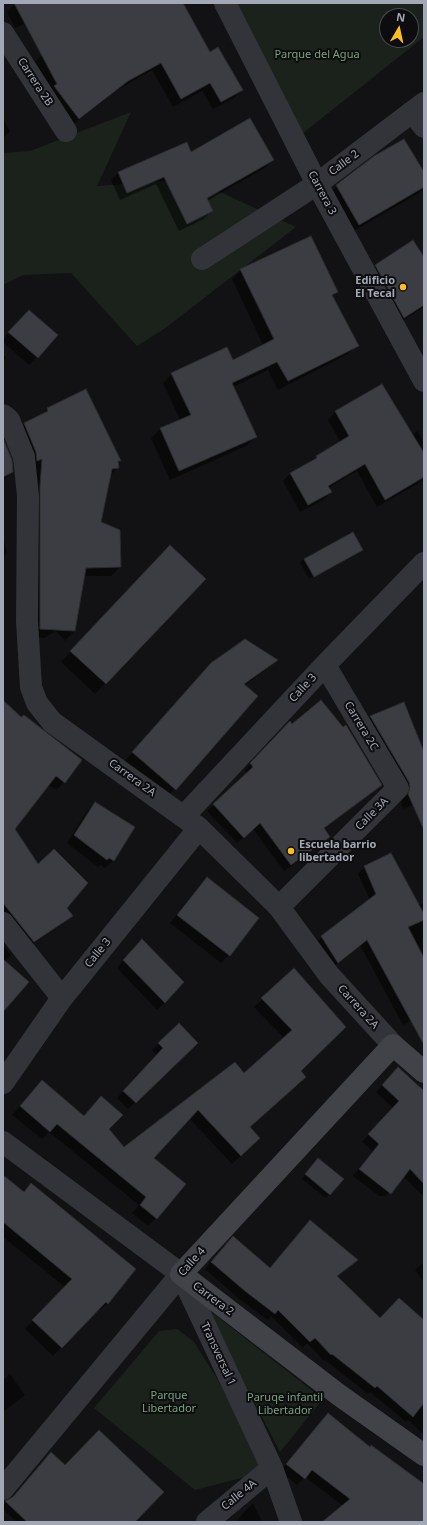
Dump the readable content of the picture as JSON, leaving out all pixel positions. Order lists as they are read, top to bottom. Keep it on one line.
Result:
{"streets":{"main road":["Carrera 2A","Calle 4","Carrera 2"],"street":["Carrera 2B","Calle 2","Carrera 3","Calle 3","Carrera 2C","Calle 3A","Transversal 1","Calle 4A"]},"crossings":[["Calle 2","Carrera 3"],["Calle 3","Carrera 2C"],["Calle 3","Carrera 2A"],["Carrera 2C","Calle 3A"],["Carrera 2A","Calle 3A"],["Carrera 2A","Calle 4"],["Calle 4","Carrera 2"],["Calle 4","Transversal 1"],["Carrera 2","Transversal 1"],["Transversal 1","Calle 4A"]],"parks":["Parque del Agua","Parque Libertador","Paruqe infantil Libertador"],"places":["Edificio El Tecal","Escuela barrio libertador"],"north":"top"}
